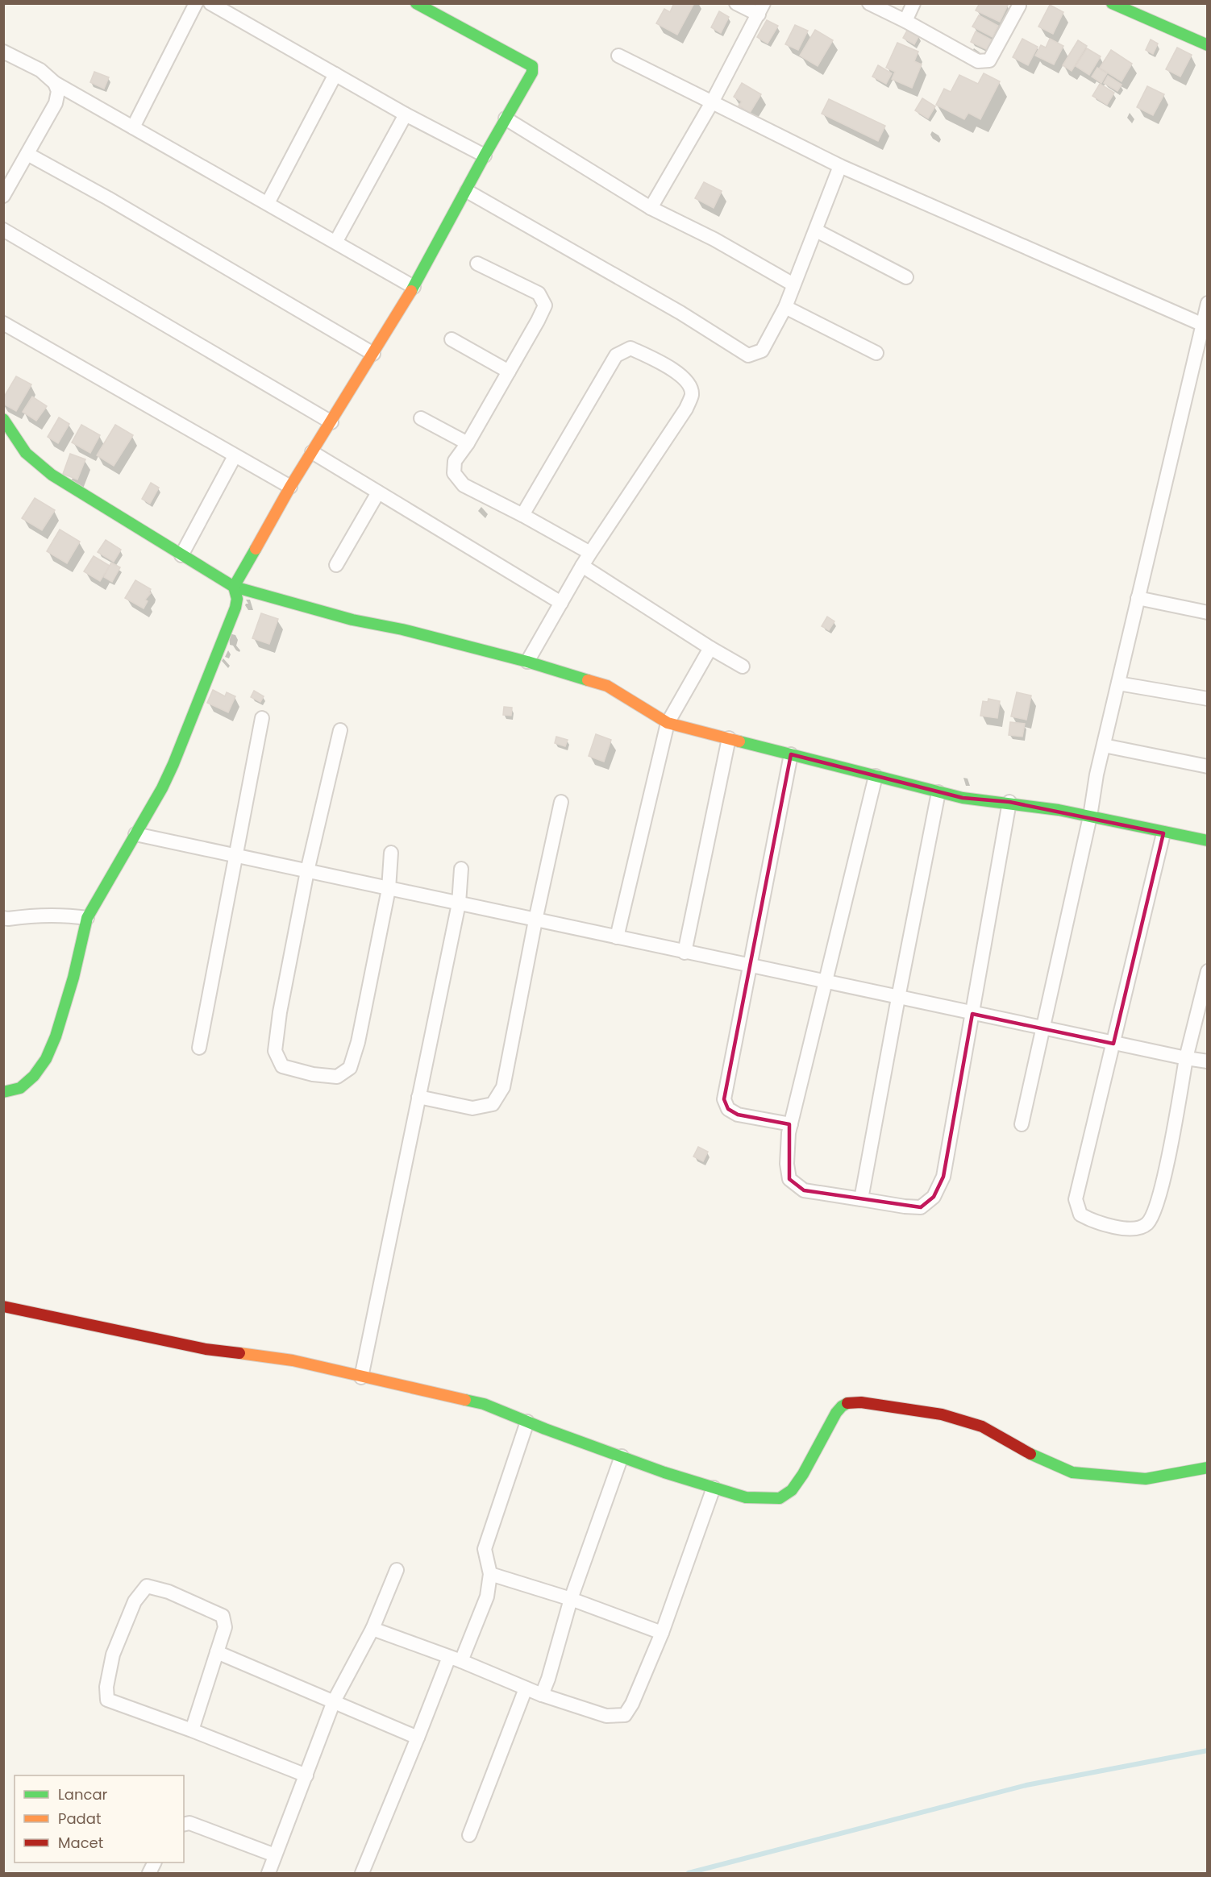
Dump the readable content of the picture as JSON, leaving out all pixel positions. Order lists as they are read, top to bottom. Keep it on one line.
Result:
{"legend":["Lancar","Padat","Macet"]}
